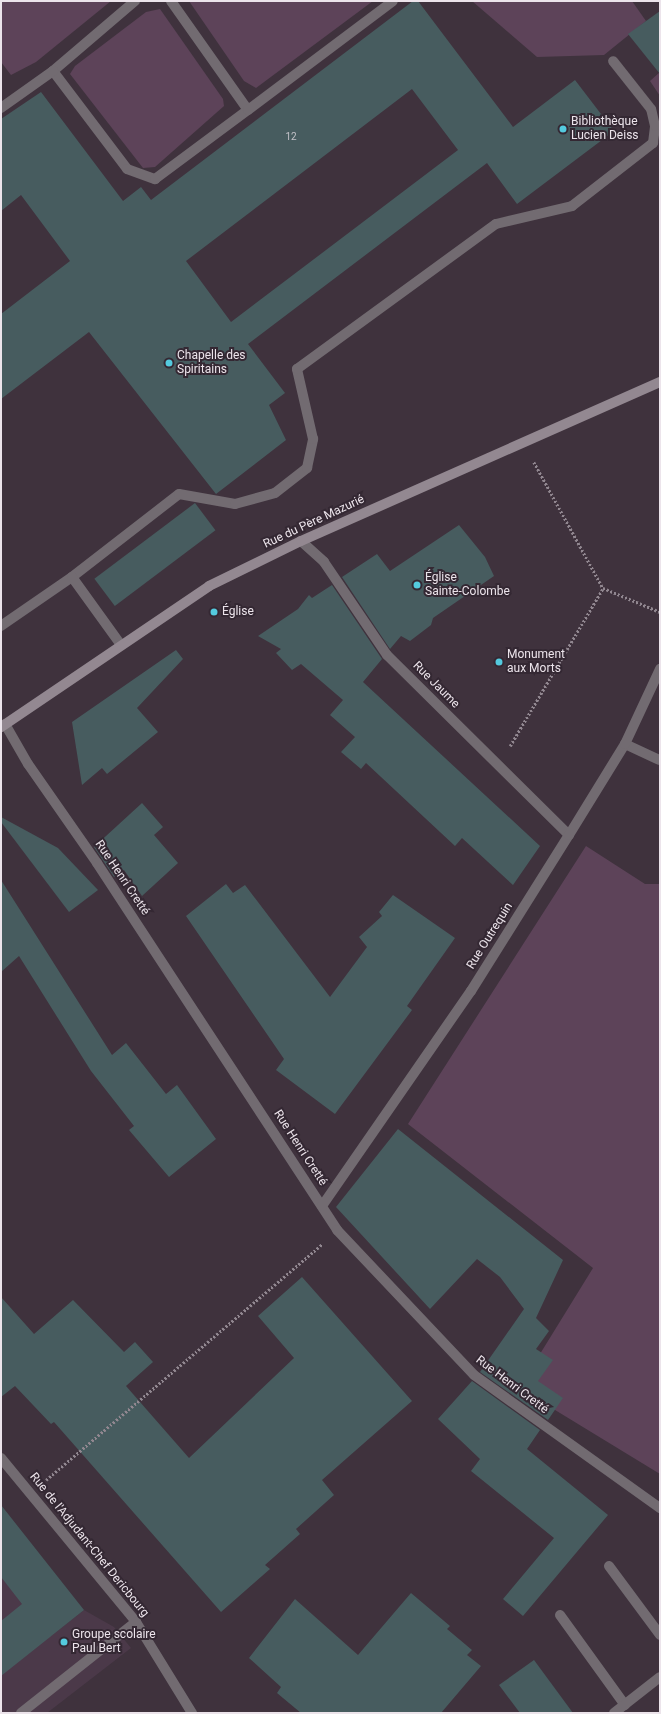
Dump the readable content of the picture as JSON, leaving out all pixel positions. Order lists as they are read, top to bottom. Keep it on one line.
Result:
{"streets":{"main road":["Rue du Père Mazurié"],"street":["Rue Jaume","Rue Henri Cretté","Rue Outrequin","Rue de l'Adjudant-Chef Dericbourg"]},"crossings":[["Rue du Père Mazurié","Rue Jaume"],["Rue du Père Mazurié","Rue Henri Cretté"],["Rue Jaume","Rue Outrequin"],["Rue Henri Cretté","Rue Outrequin"]],"places":["Bibliothèque Lucien Deiss","Chapelle des Spiritains","Église Sainte-Colombe","Église","Monument aux Morts","Groupe scolaire Paul Bert"],"house_numbers":["12"]}
